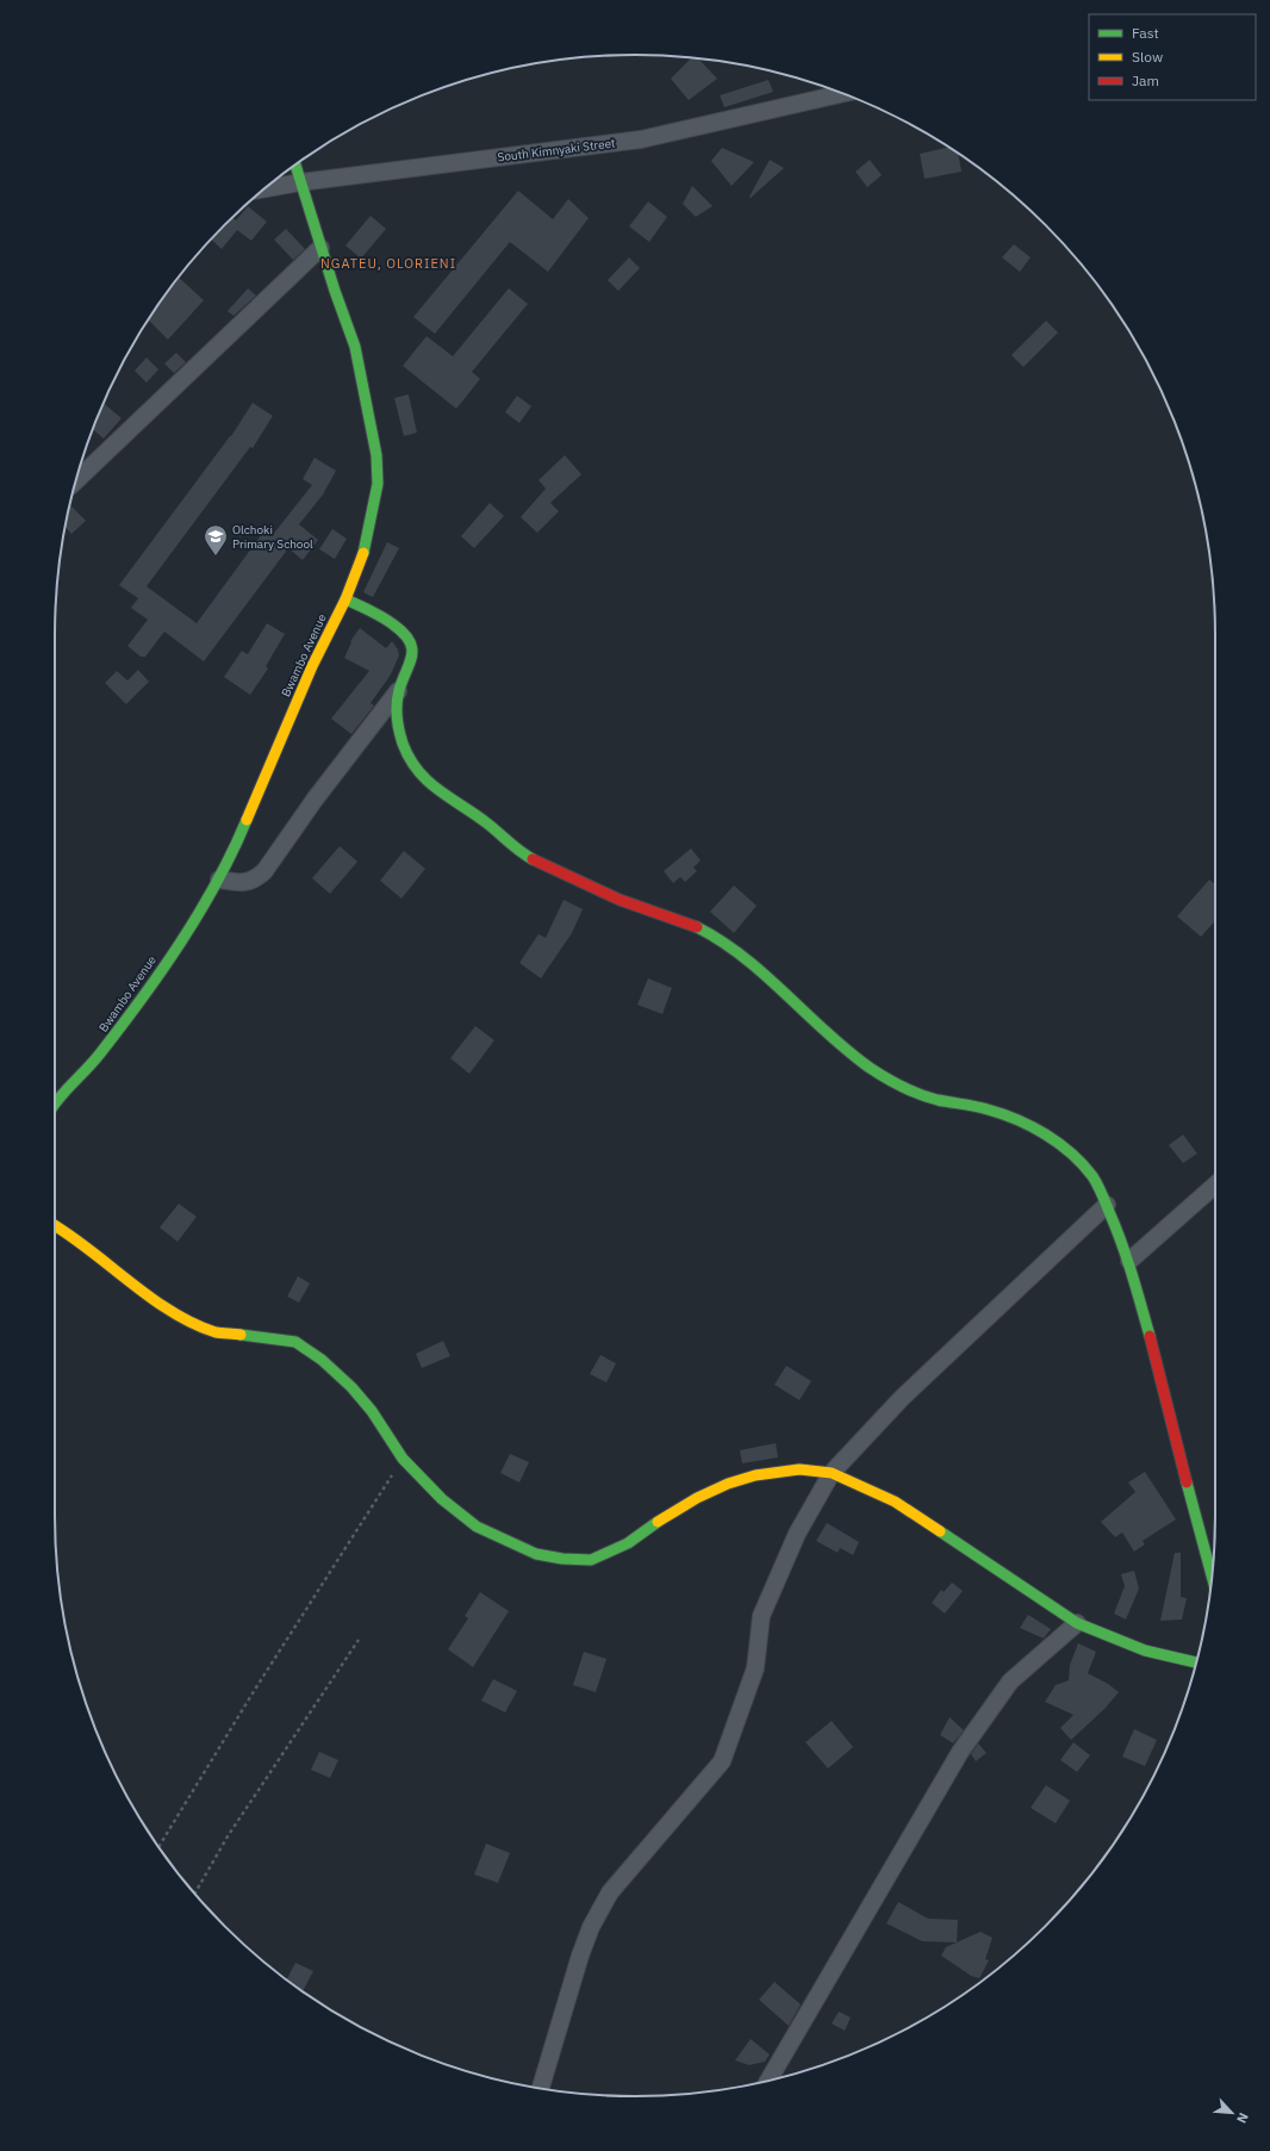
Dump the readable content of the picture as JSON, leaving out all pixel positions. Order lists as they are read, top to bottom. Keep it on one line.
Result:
{"streets":{"street":["South Kimnyaki Street","Bwambo Avenue"]},"crossings":[["South Kimnyaki Street","Bwambo Avenue"]],"districts":["NGATEU, OLORIENI"],"places":{"school or university":["Olchoki Primary School"]},"legend":["Fast","Slow","Jam"],"north":"bottom right"}
